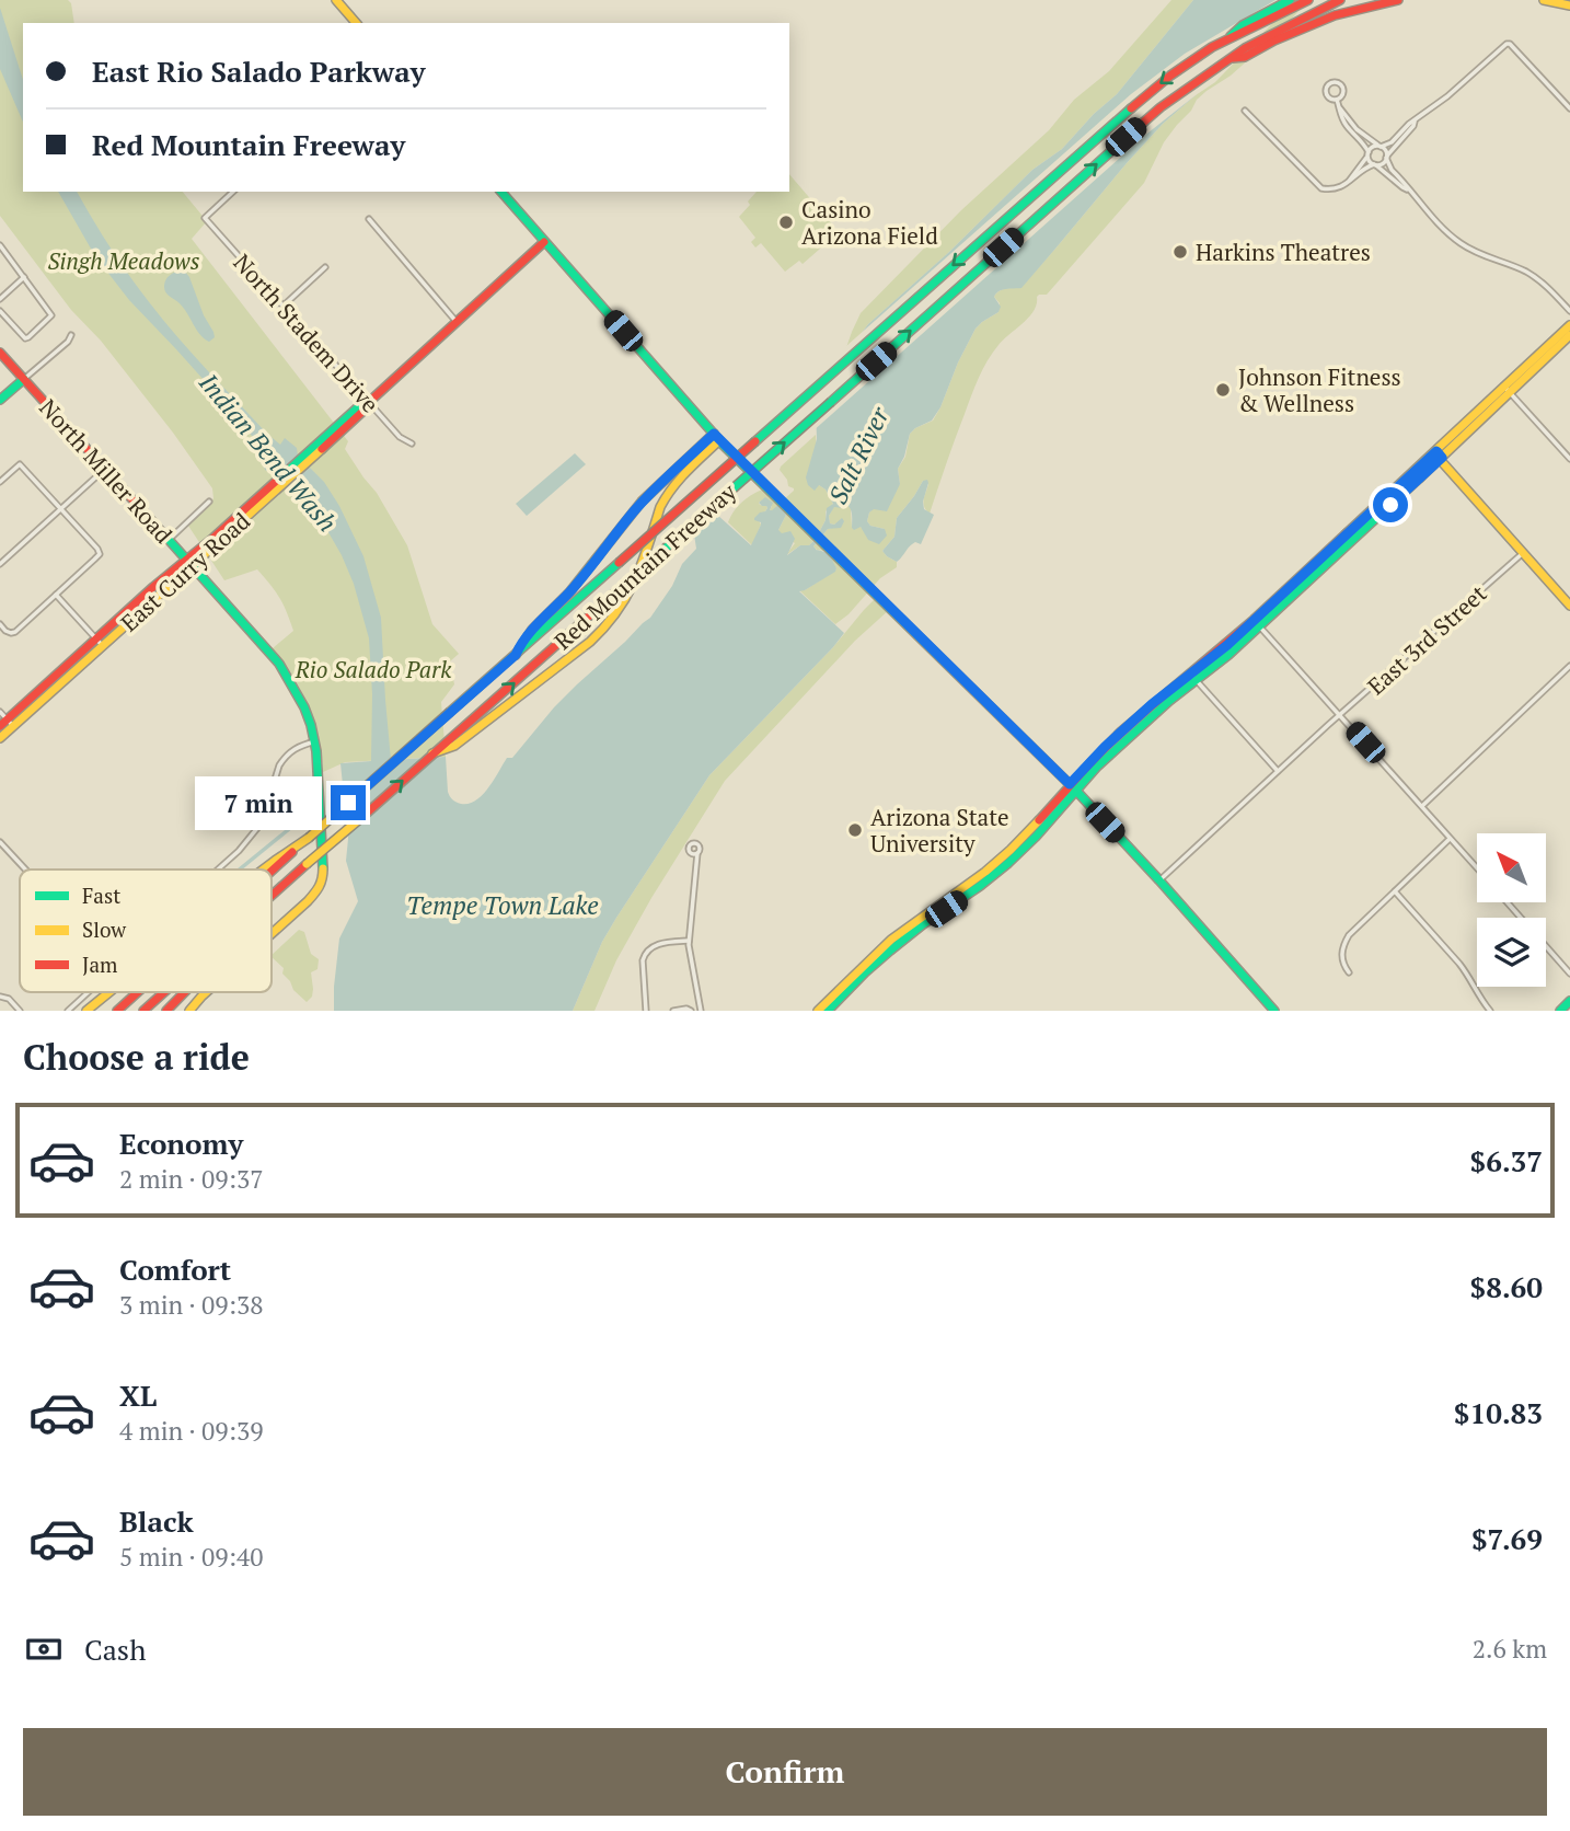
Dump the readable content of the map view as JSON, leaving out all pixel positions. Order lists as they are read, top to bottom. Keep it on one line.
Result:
{"streets":{"main road":["North Miller Road","Red Mountain Freeway","East Curry Road"],"street":["North Stadem Drive","East 3rd Street"]},"crossings":[["North Stadem Drive","East Curry Road"],["North Miller Road","East Curry Road"]],"water":["Indian Bend Wash","Salt River","Tempe Town Lake"],"parks":["Singh Meadows","Rio Salado Park"],"places":["Casino Arizona Field","Harkins Theatres","Johnson Fitness & Wellness","Arizona State University"],"legend":["Fast","Slow","Jam"],"north":"top left","page":{"banner":["East Rio Salado Parkway","Red Mountain Freeway"],"bubble":"7 min","heading":"Choose a ride","list":[{"name":"Economy","note":"2 min · 09:37","value":"$6.37"},{"name":"Comfort","note":"3 min · 09:38","value":"$8.60"},{"name":"XL","note":"4 min · 09:39","value":"$10.83"},{"name":"Black","note":"5 min · 09:40","value":"$7.69"}],"pay":["Cash","2.6 km"],"buttons":"Confirm"}}
